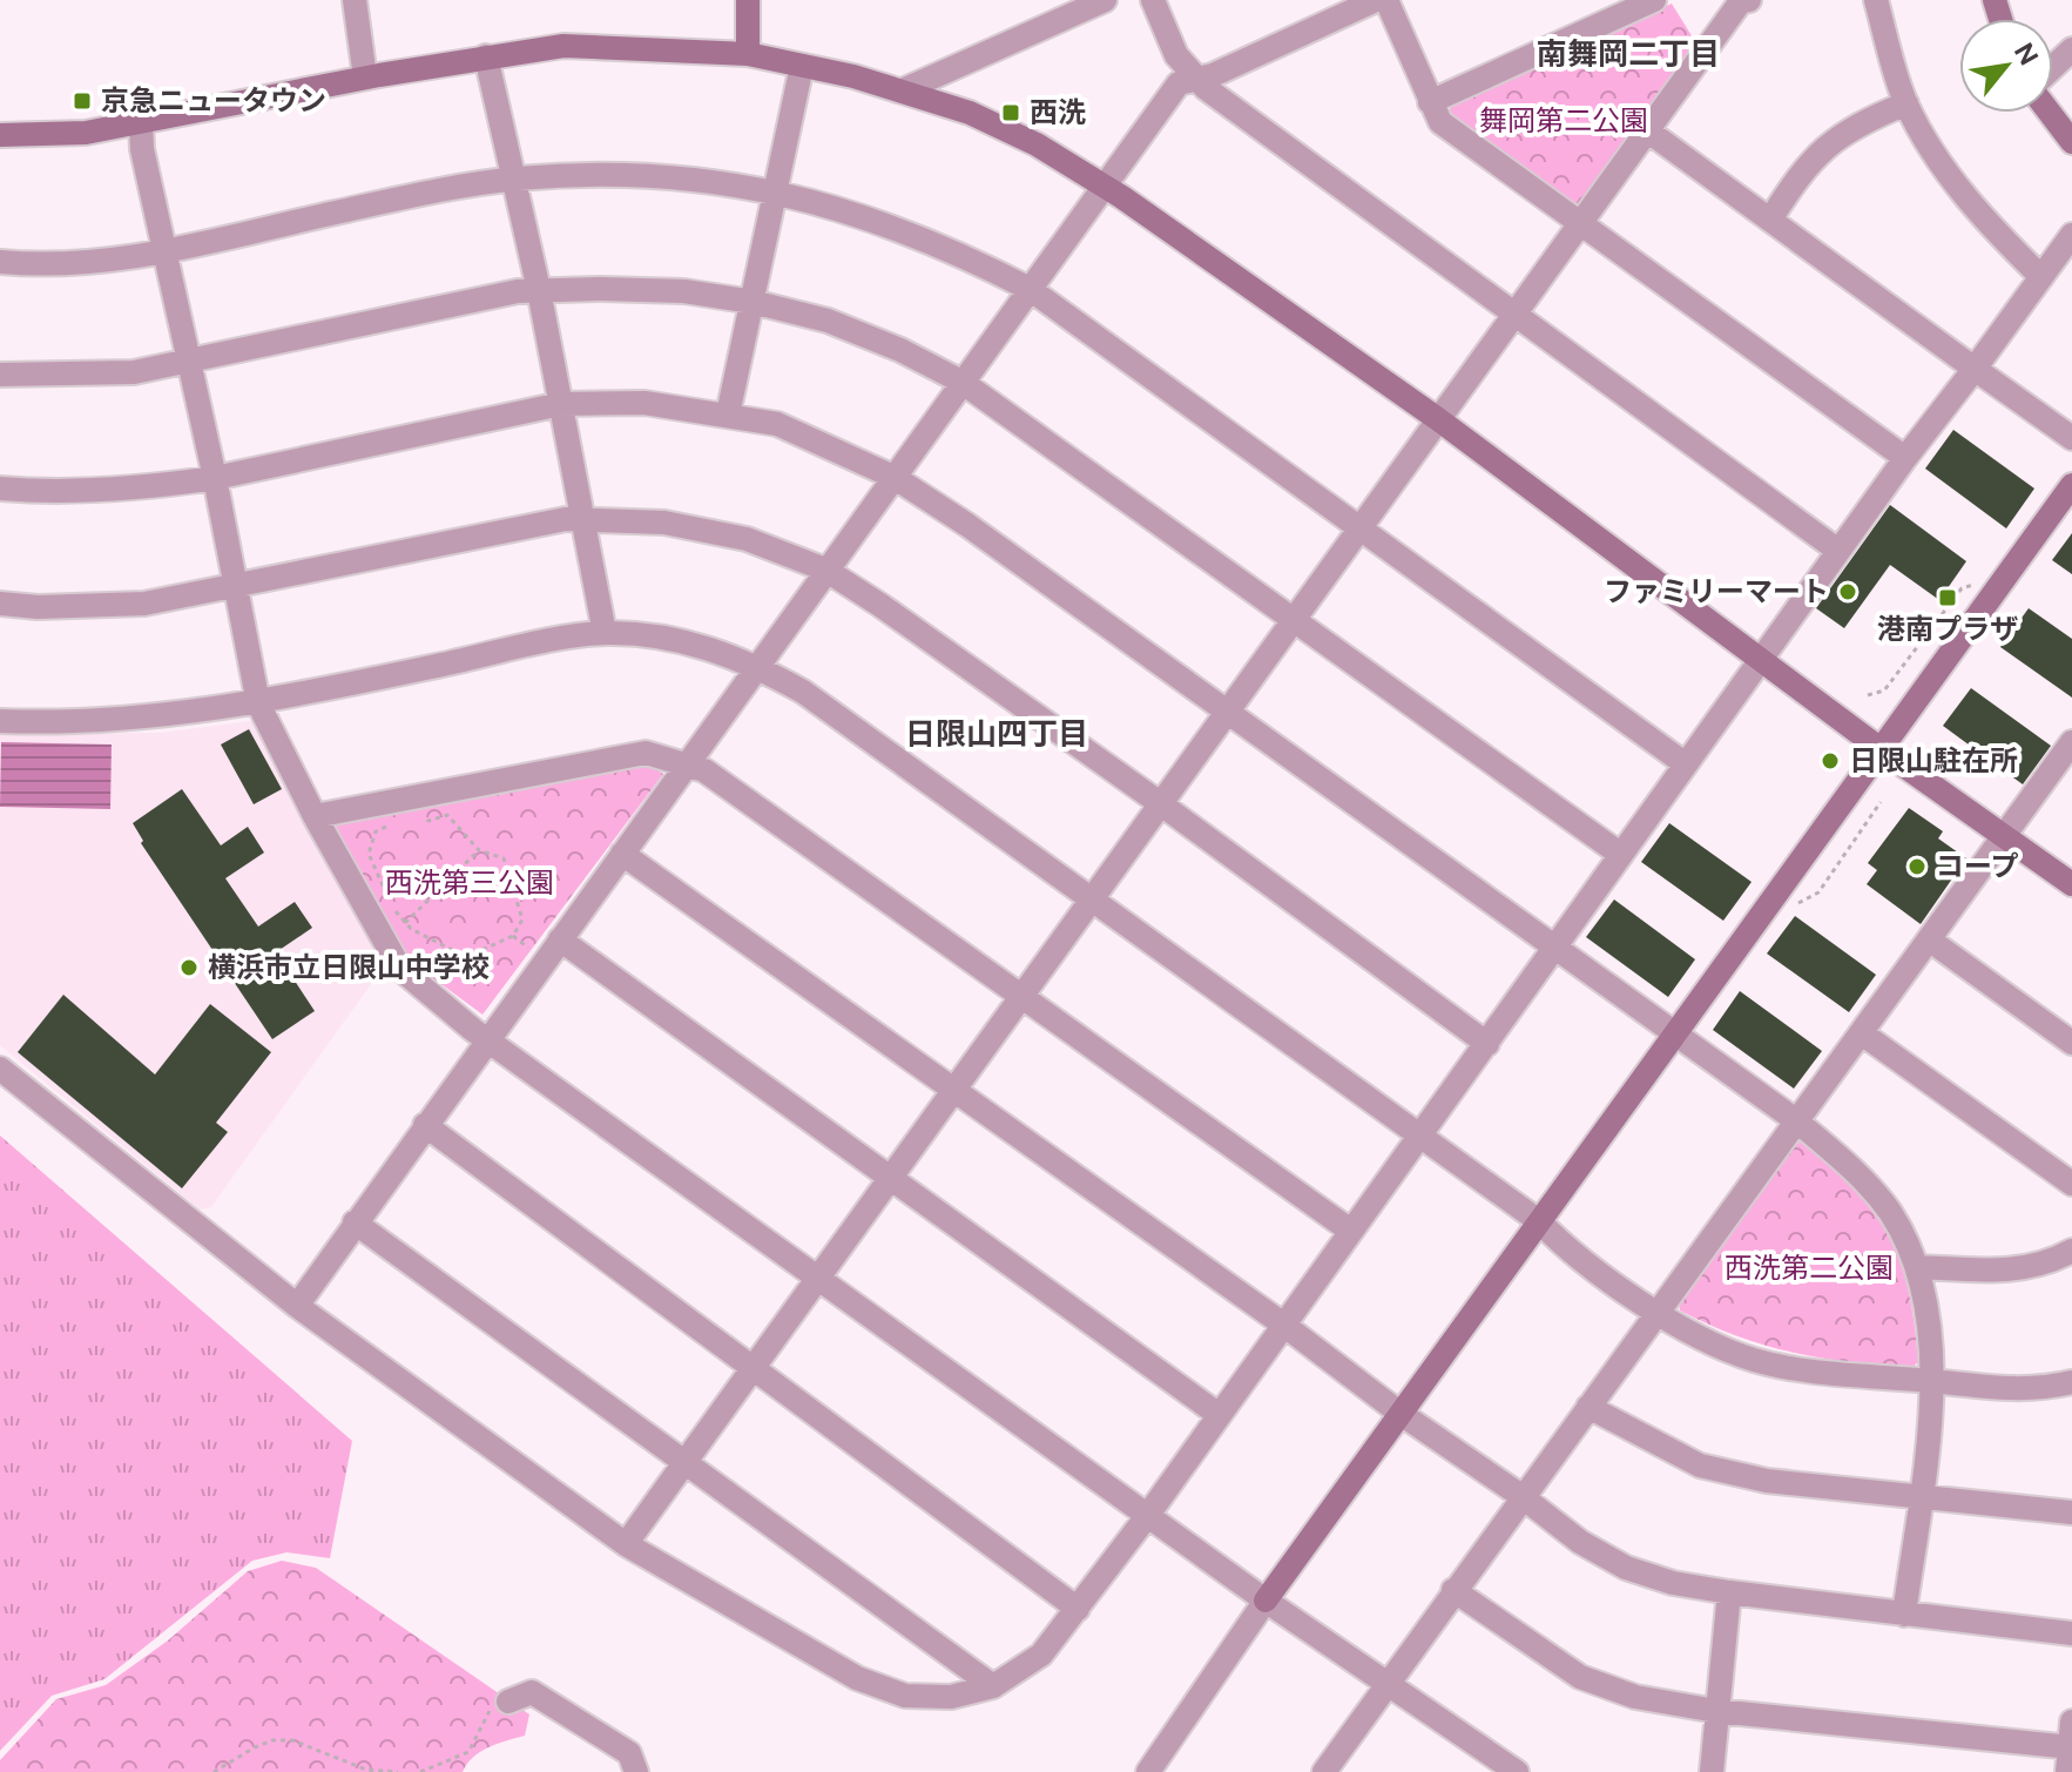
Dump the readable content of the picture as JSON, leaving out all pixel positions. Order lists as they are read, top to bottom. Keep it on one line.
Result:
{"districts":["南舞岡二丁目","日限山四丁目"],"parks":["舞岡第二公園","西洗第三公園","西洗第二公園"],"places":{"transit":["京急ニュータウン","西洗","港南プラザ"],"other":["ファミリーマート","日限山駐在所","コープ","横浜市立日限山中学校"]},"north":"top right"}
